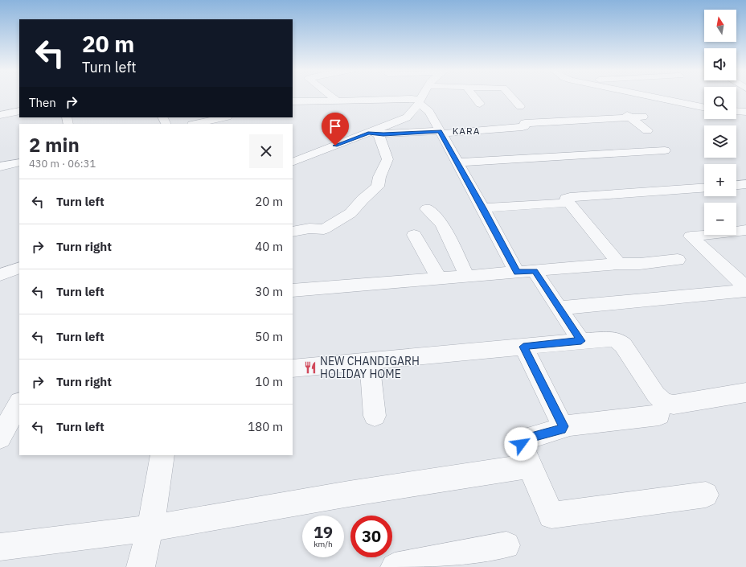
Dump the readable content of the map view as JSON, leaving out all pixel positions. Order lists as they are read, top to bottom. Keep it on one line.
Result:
{"districts":["KARA"],"places":{"restaurant":["NEW CHANDIGARH HOLIDAY HOME"]},"north":"top","page":{"map_buttons":["+","−"],"turn":["20 m","Turn left"],"then":"Then","heading":["2 min","430 m · 06:31"],"list":[{"name":"Turn left","value":"20 m"},{"name":"Turn right","value":"40 m"},{"name":"Turn left","value":"30 m"},{"name":"Turn left","value":"50 m"},{"name":"Turn right","value":"10 m"},{"name":"Turn left","value":"180 m"}],"speed":"19 km/h","limit":"30"}}
